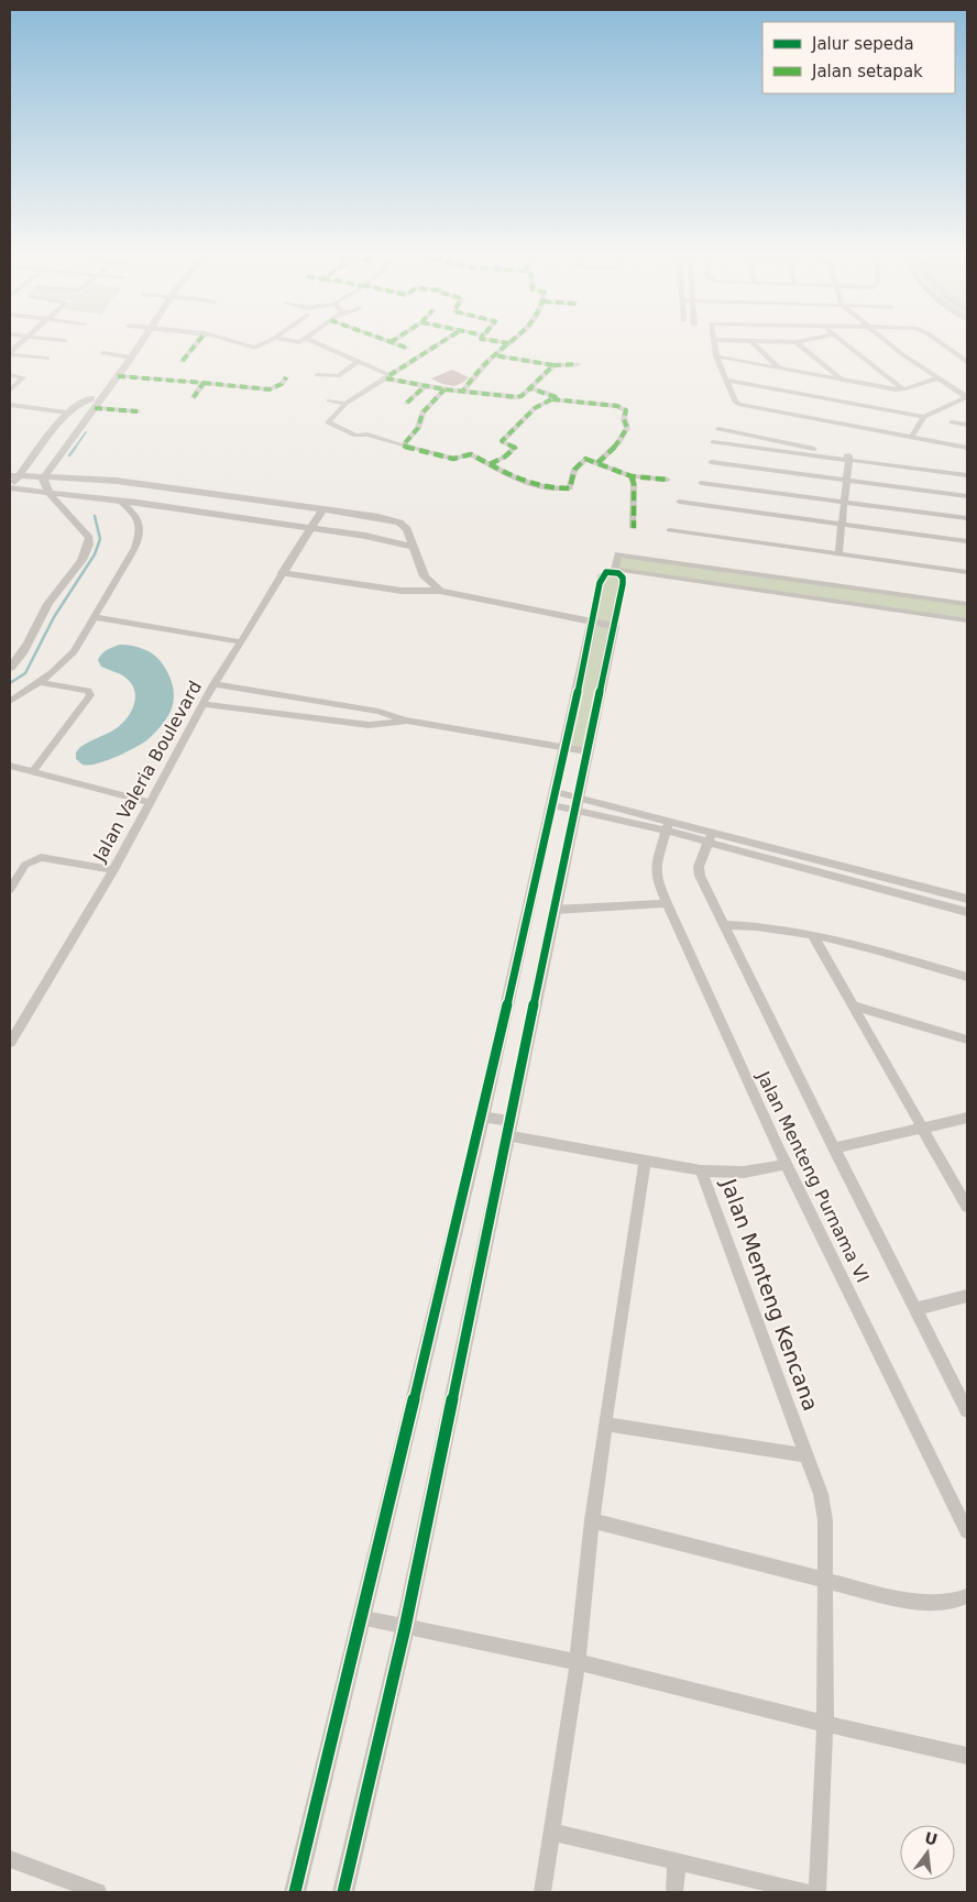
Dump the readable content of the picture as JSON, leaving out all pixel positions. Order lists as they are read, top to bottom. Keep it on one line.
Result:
{"streets":{"street":["Jalan Valeria Boulevard","Jalan Menteng Purnama VI","Jalan Menteng Kencana"]},"legend":["Jalur sepeda","Jalan setapak"],"north":"top"}
